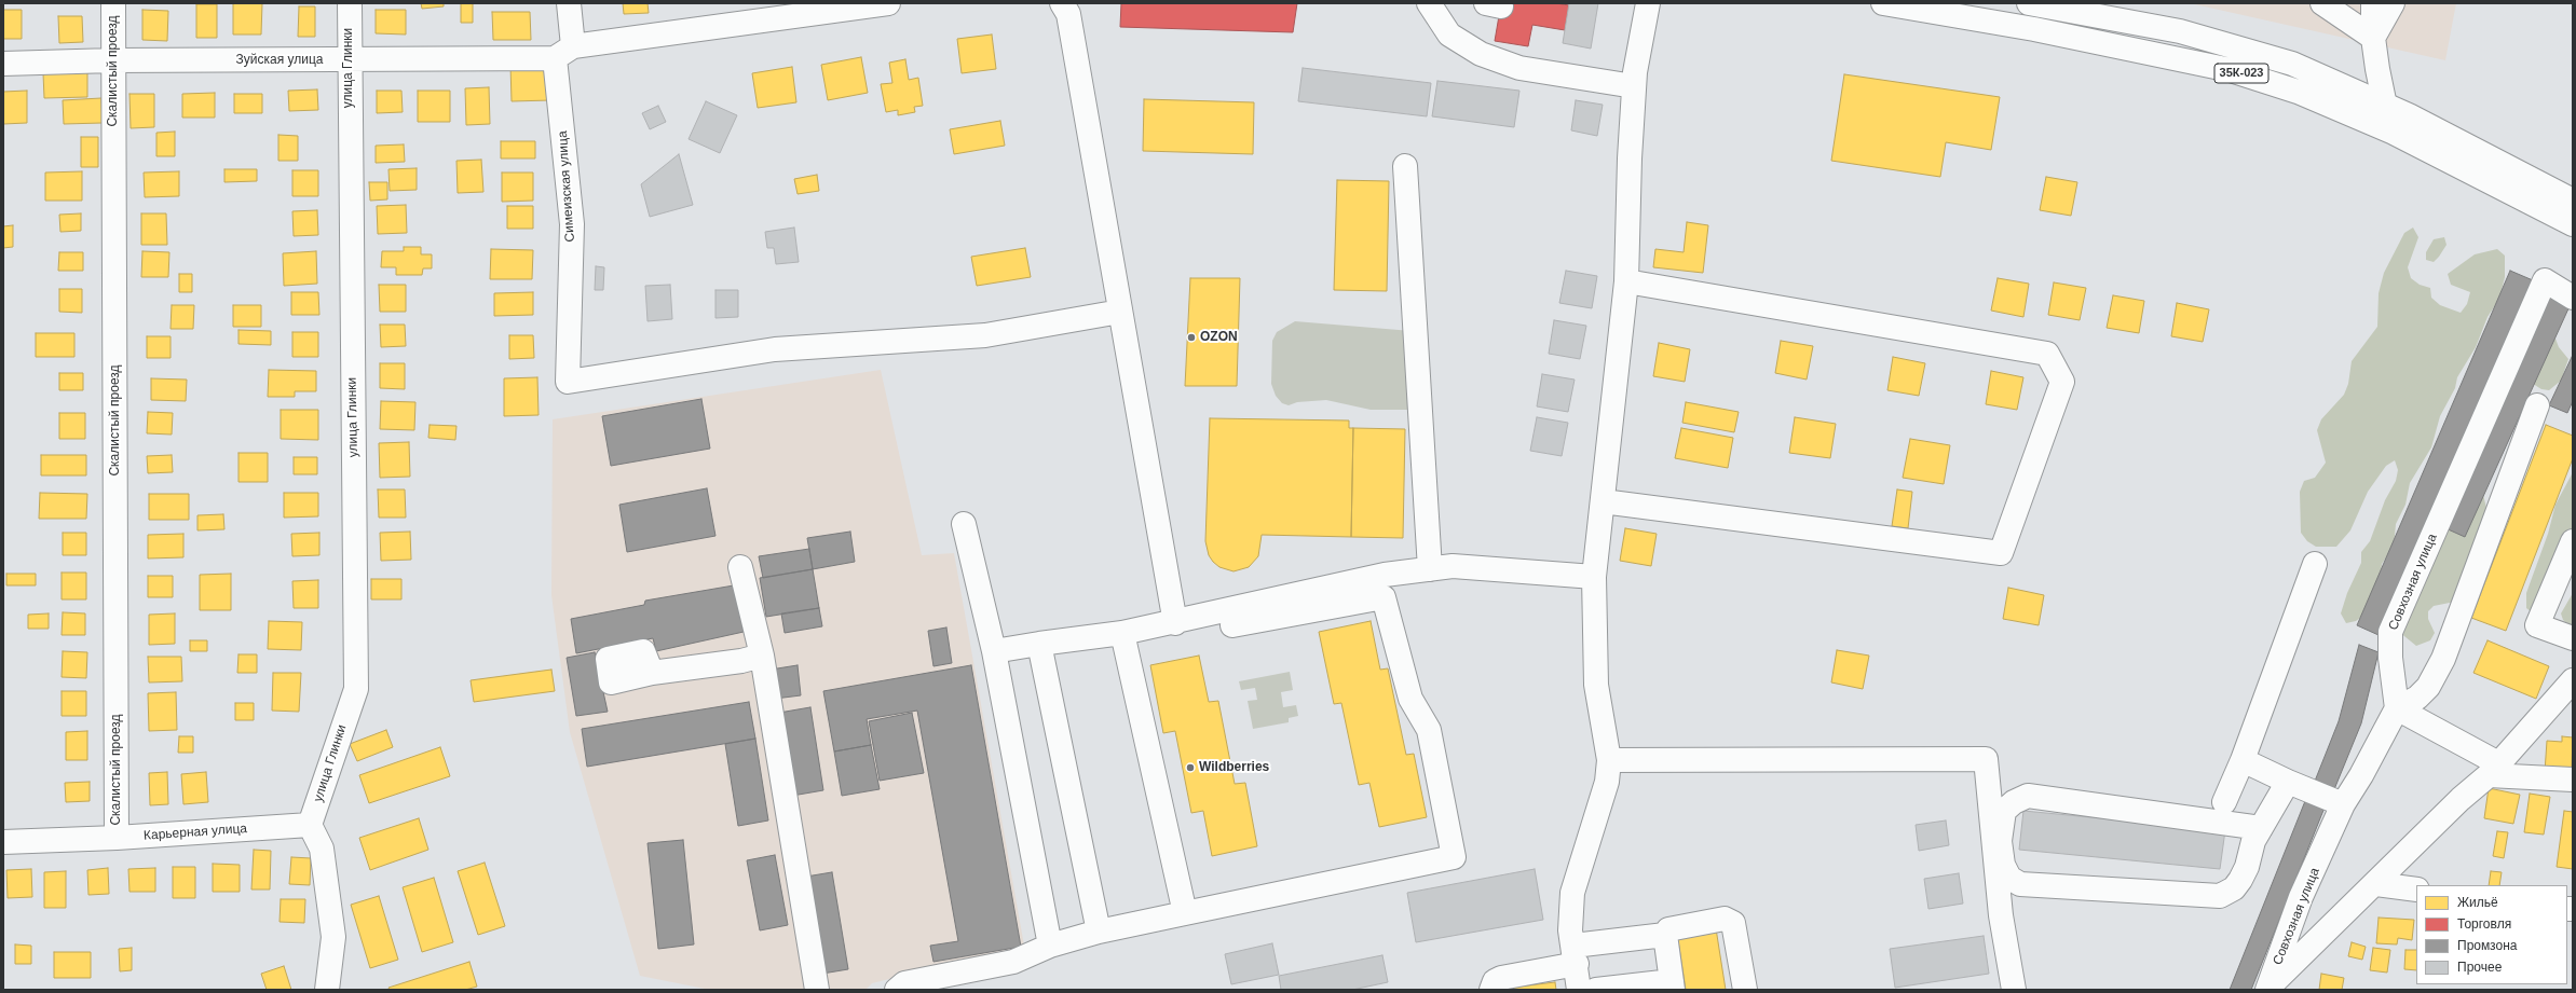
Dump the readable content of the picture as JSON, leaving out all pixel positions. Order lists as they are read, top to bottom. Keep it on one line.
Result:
{"streets":{"street":["Зуйская улица","улица Глинки","Скалистый проезд","35К-023","Симеизская улица","Совхозная улица","Карьерная улица"]},"crossings":[["Зуйская улица","улица Глинки"],["Зуйская улица","Скалистый проезд"],["Зуйская улица","Симеизская улица"],["улица Глинки","Карьерная улица"],["Скалистый проезд","Карьерная улица"]],"places":["OZON","Wildberries"],"legend":["Жильё","Торговля","Промзона","Прочее"]}
